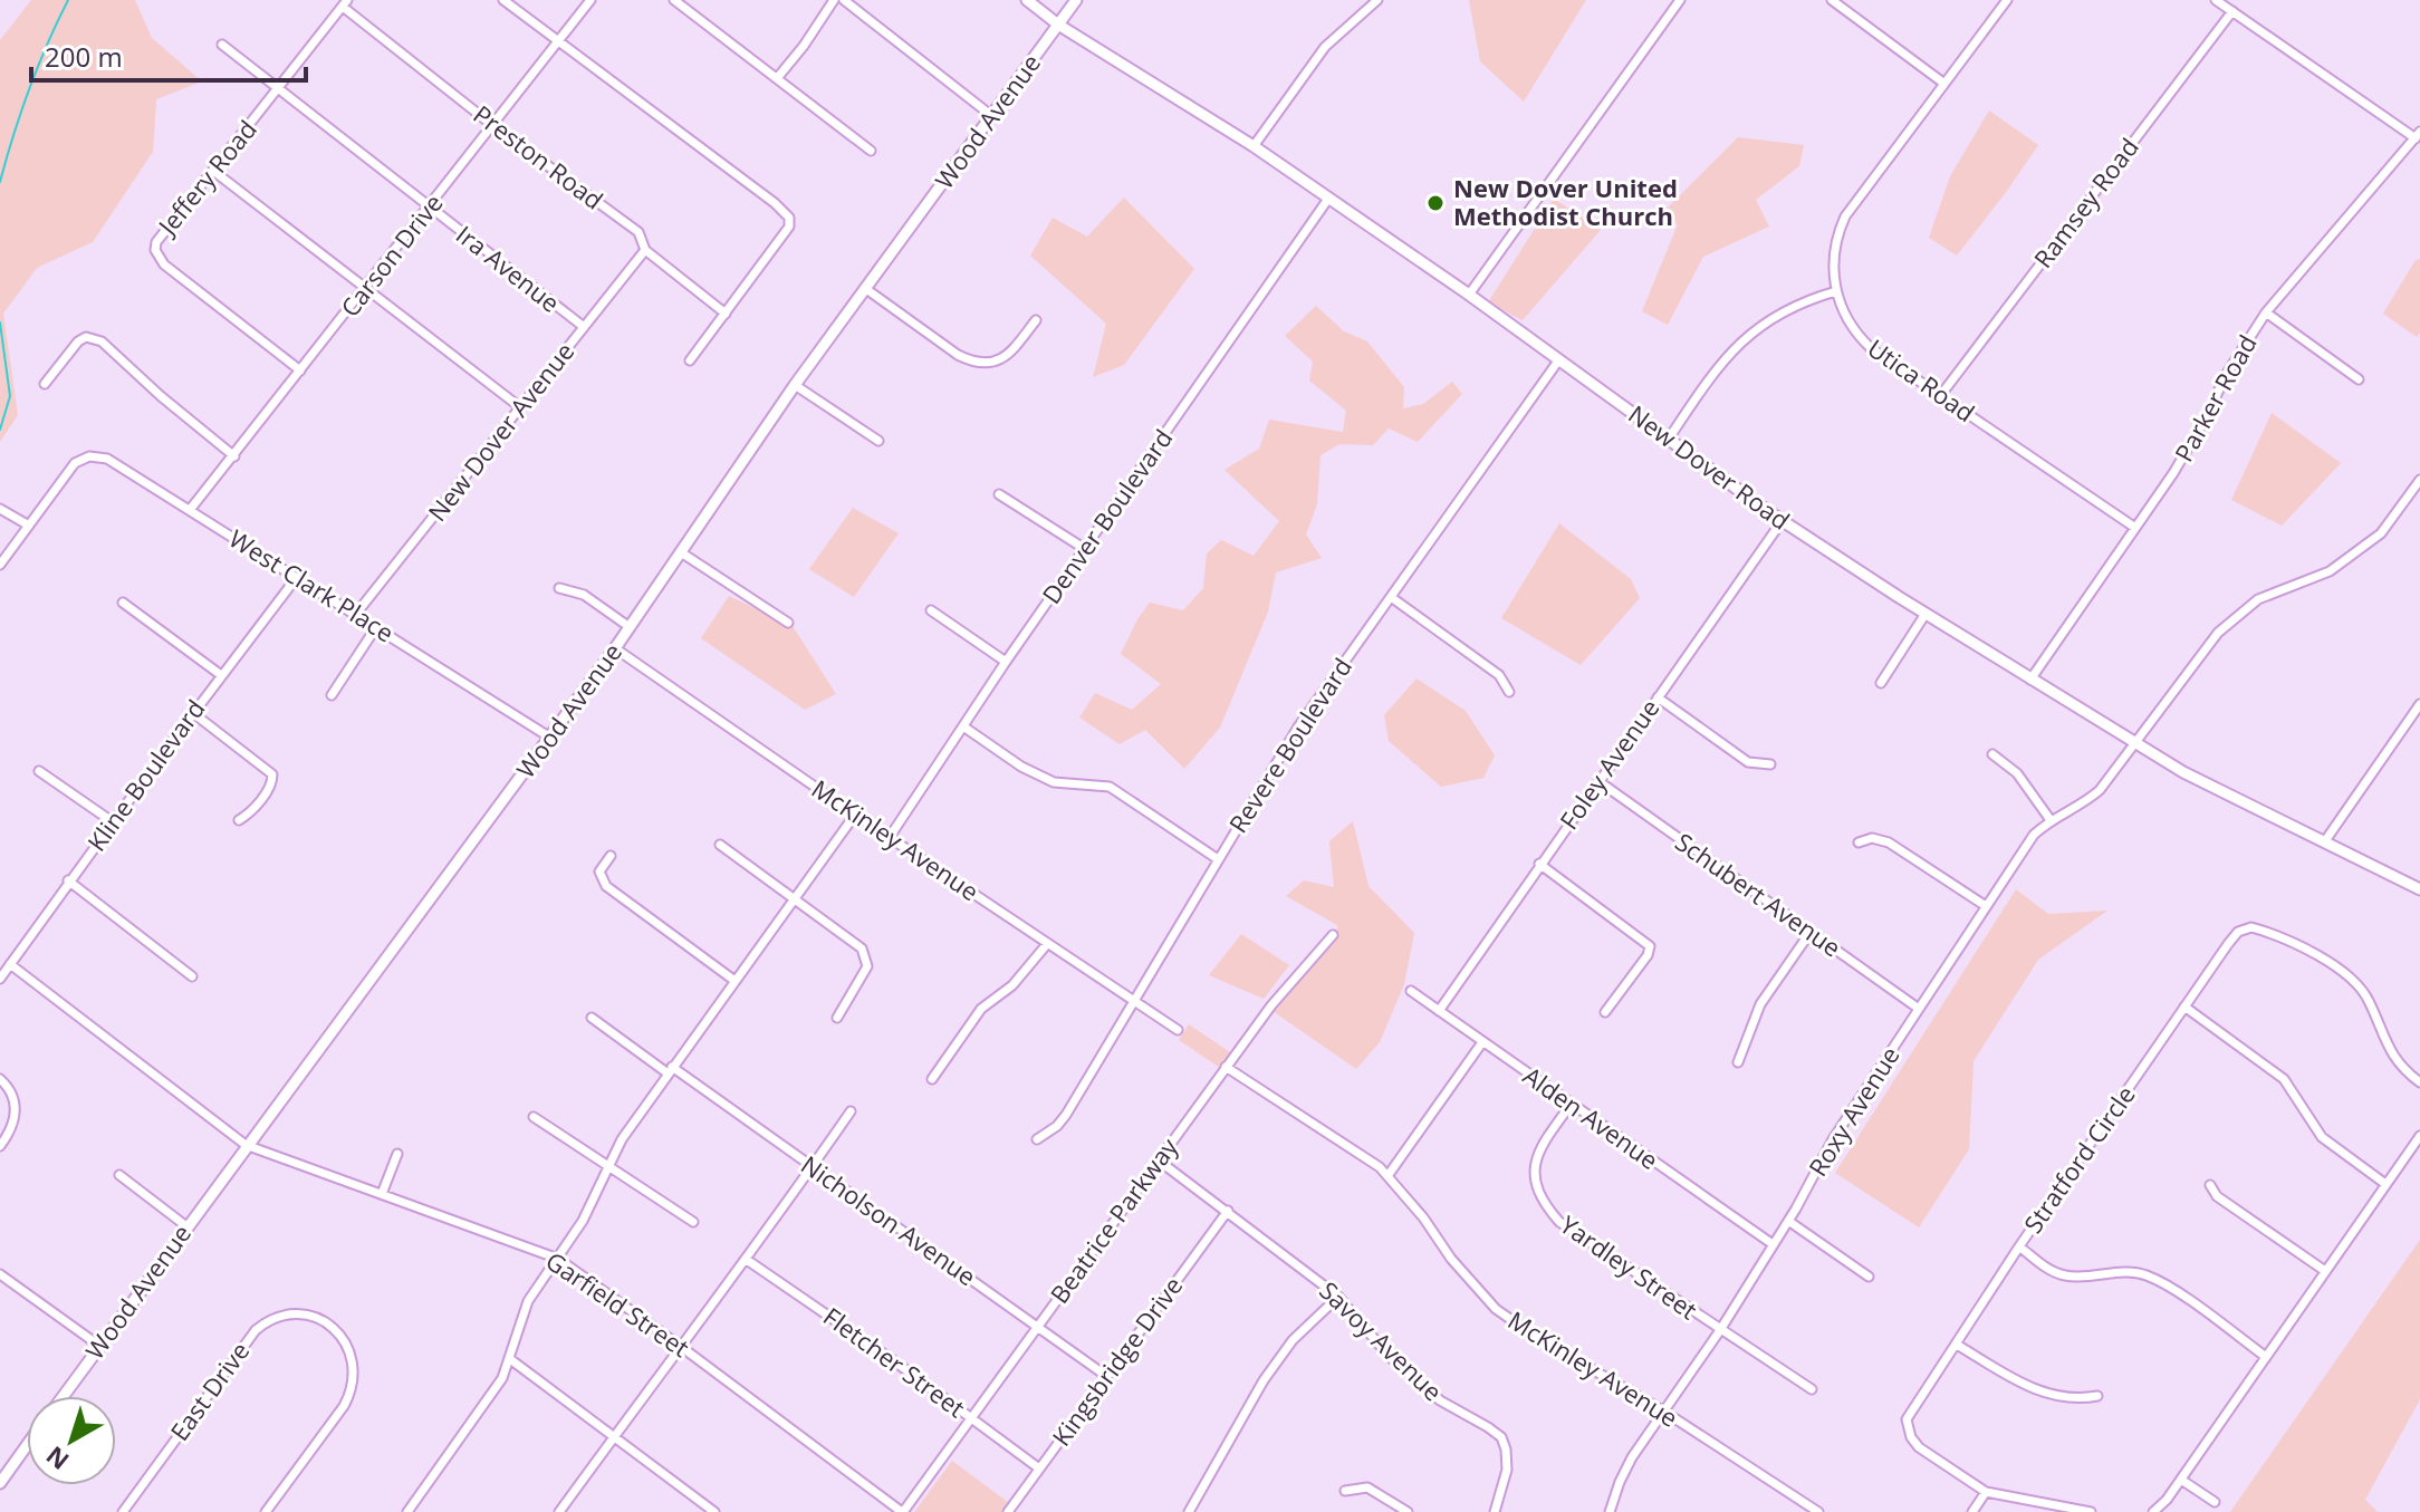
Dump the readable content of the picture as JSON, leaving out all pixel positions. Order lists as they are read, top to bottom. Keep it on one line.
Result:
{"streets":{"street":["Wood Avenue","Preston Road","Jeffery Road","Ramsey Road","Carson Drive","Ira Avenue","Utica Road","Parker Road","New Dover Avenue","New Dover Road","Denver Boulevard","West Clark Place","Revere Boulevard","Foley Avenue","Kline Boulevard","McKinley Avenue","Schubert Avenue","Roxy Avenue","Alden Avenue","Stratford Circle","Nicholson Avenue","Beatrice Parkway","Yardley Street","Garfield Street","Savoy Avenue","Kingsbridge Drive","Fletcher Street","East Drive"]},"crossings":[["Wood Avenue","New Dover Road"],["Wood Avenue","West Clark Place"],["Wood Avenue","McKinley Avenue"],["Wood Avenue","Garfield Street"],["Preston Road","Jeffery Road"],["Preston Road","Carson Drive"],["Preston Road","New Dover Avenue"],["Jeffery Road","Carson Drive"],["Jeffery Road","Ira Avenue"],["Ramsey Road","Utica Road"],["Carson Drive","Ira Avenue"],["Carson Drive","West Clark Place"],["Ira Avenue","New Dover Avenue"],["Utica Road","Parker Road"],["Parker Road","New Dover Road"],["New Dover Avenue","West Clark Place"],["New Dover Road","Denver Boulevard"],["New Dover Road","Revere Boulevard"],["New Dover Road","Foley Avenue"],["New Dover Road","Roxy Avenue"],["Denver Boulevard","McKinley Avenue"],["West Clark Place","Kline Boulevard"],["Revere Boulevard","McKinley Avenue"],["Foley Avenue","Schubert Avenue"],["Foley Avenue","Alden Avenue"],["Kline Boulevard","Garfield Street"],["McKinley Avenue","Roxy Avenue"],["McKinley Avenue","Beatrice Parkway"],["Schubert Avenue","Roxy Avenue"],["Roxy Avenue","Alden Avenue"],["Roxy Avenue","Yardley Street"],["Alden Avenue","Yardley Street"],["Nicholson Avenue","Beatrice Parkway"],["Nicholson Avenue","Kingsbridge Drive"],["Beatrice Parkway","Garfield Street"],["Beatrice Parkway","Savoy Avenue"],["Beatrice Parkway","Fletcher Street"],["Savoy Avenue","Kingsbridge Drive"],["Kingsbridge Drive","Fletcher Street"]],"places":["New Dover United Methodist Church"],"scale_bar":"200 m","north":"bottom left"}
